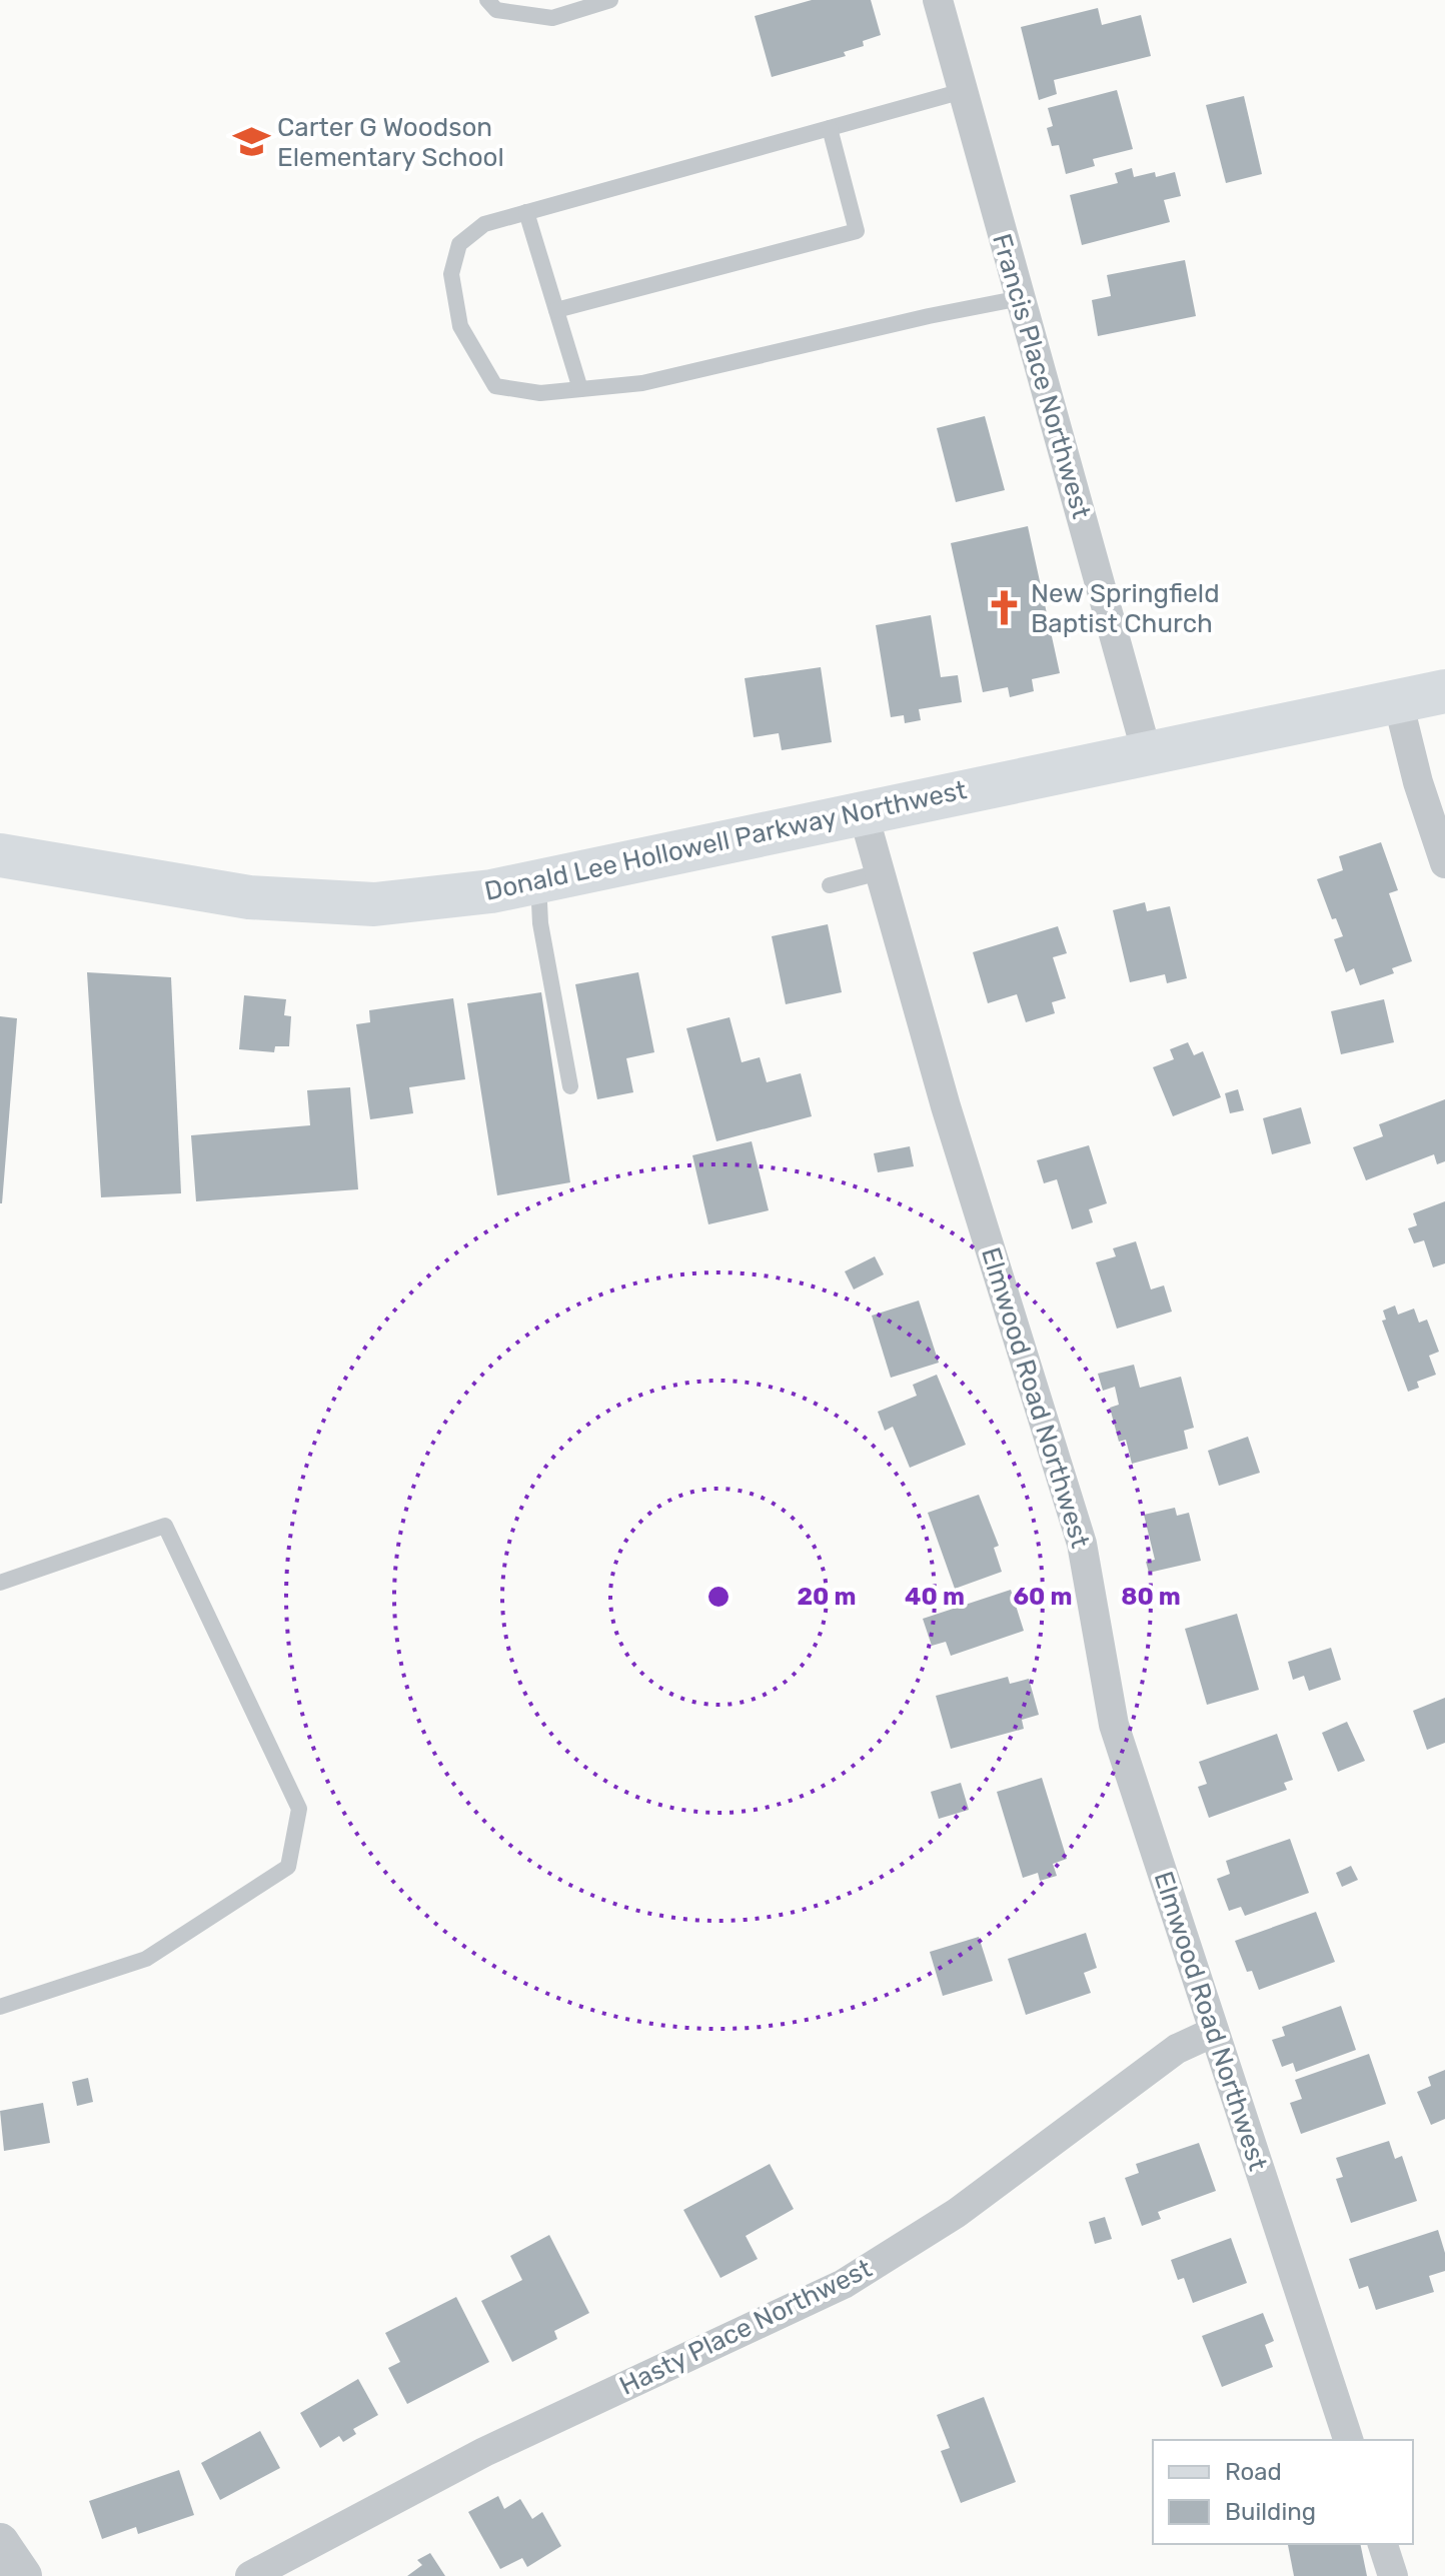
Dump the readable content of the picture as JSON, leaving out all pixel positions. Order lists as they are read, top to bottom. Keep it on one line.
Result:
{"streets":{"main road":["Donald Lee Hollowell Parkway Northwest"],"street":["Francis Place Northwest","Elmwood Road Northwest","Hasty Place Northwest"]},"crossings":[["Francis Place Northwest","Donald Lee Hollowell Parkway Northwest"],["Donald Lee Hollowell Parkway Northwest","Elmwood Road Northwest"],["Elmwood Road Northwest","Hasty Place Northwest"]],"places":{"school or university":["Carter G Woodson Elementary School"],"church":["New Springfield Baptist Church"]},"legend":["Road","Building"],"rings":["20 m","40 m","60 m","80 m"]}
